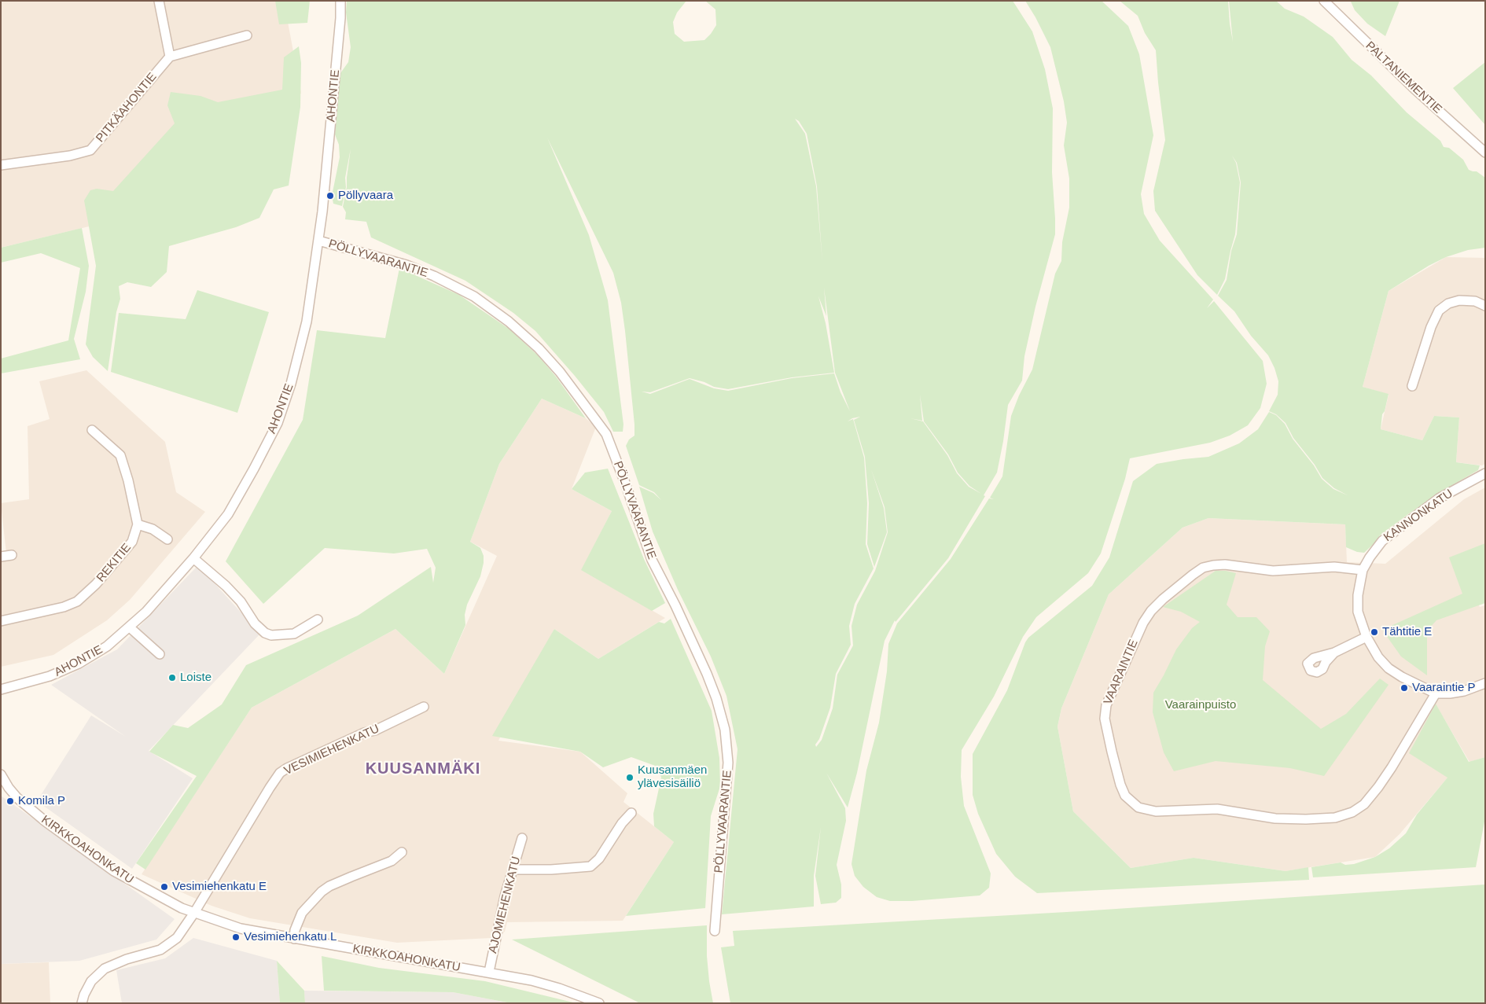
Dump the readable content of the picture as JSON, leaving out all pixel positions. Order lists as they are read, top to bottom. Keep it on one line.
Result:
{"streets":{"street":["PALTANIEMENTIE","AHONTIE","PITKÄAHONTIE","PÖLLYVAARANTIE","KANNONKATU","REKITIE","VAARAINTIE","VESIMIEHENKATU","KIRKKOAHONKATU","AJOMIEHENKATU"]},"crossings":[["AHONTIE","PÖLLYVAARANTIE"],["KANNONKATU","VAARAINTIE"],["VESIMIEHENKATU","KIRKKOAHONKATU"],["KIRKKOAHONKATU","AJOMIEHENKATU"]],"districts":["KUUSANMÄKI"],"parks":["Vaarainpuisto"],"places":["Pöllyvaara","Tähtitie E","Loiste","Vaaraintie P","Kuusanmäen ylävesisäiliö","Komila P","Vesimiehenkatu E","Vesimiehenkatu L"]}
